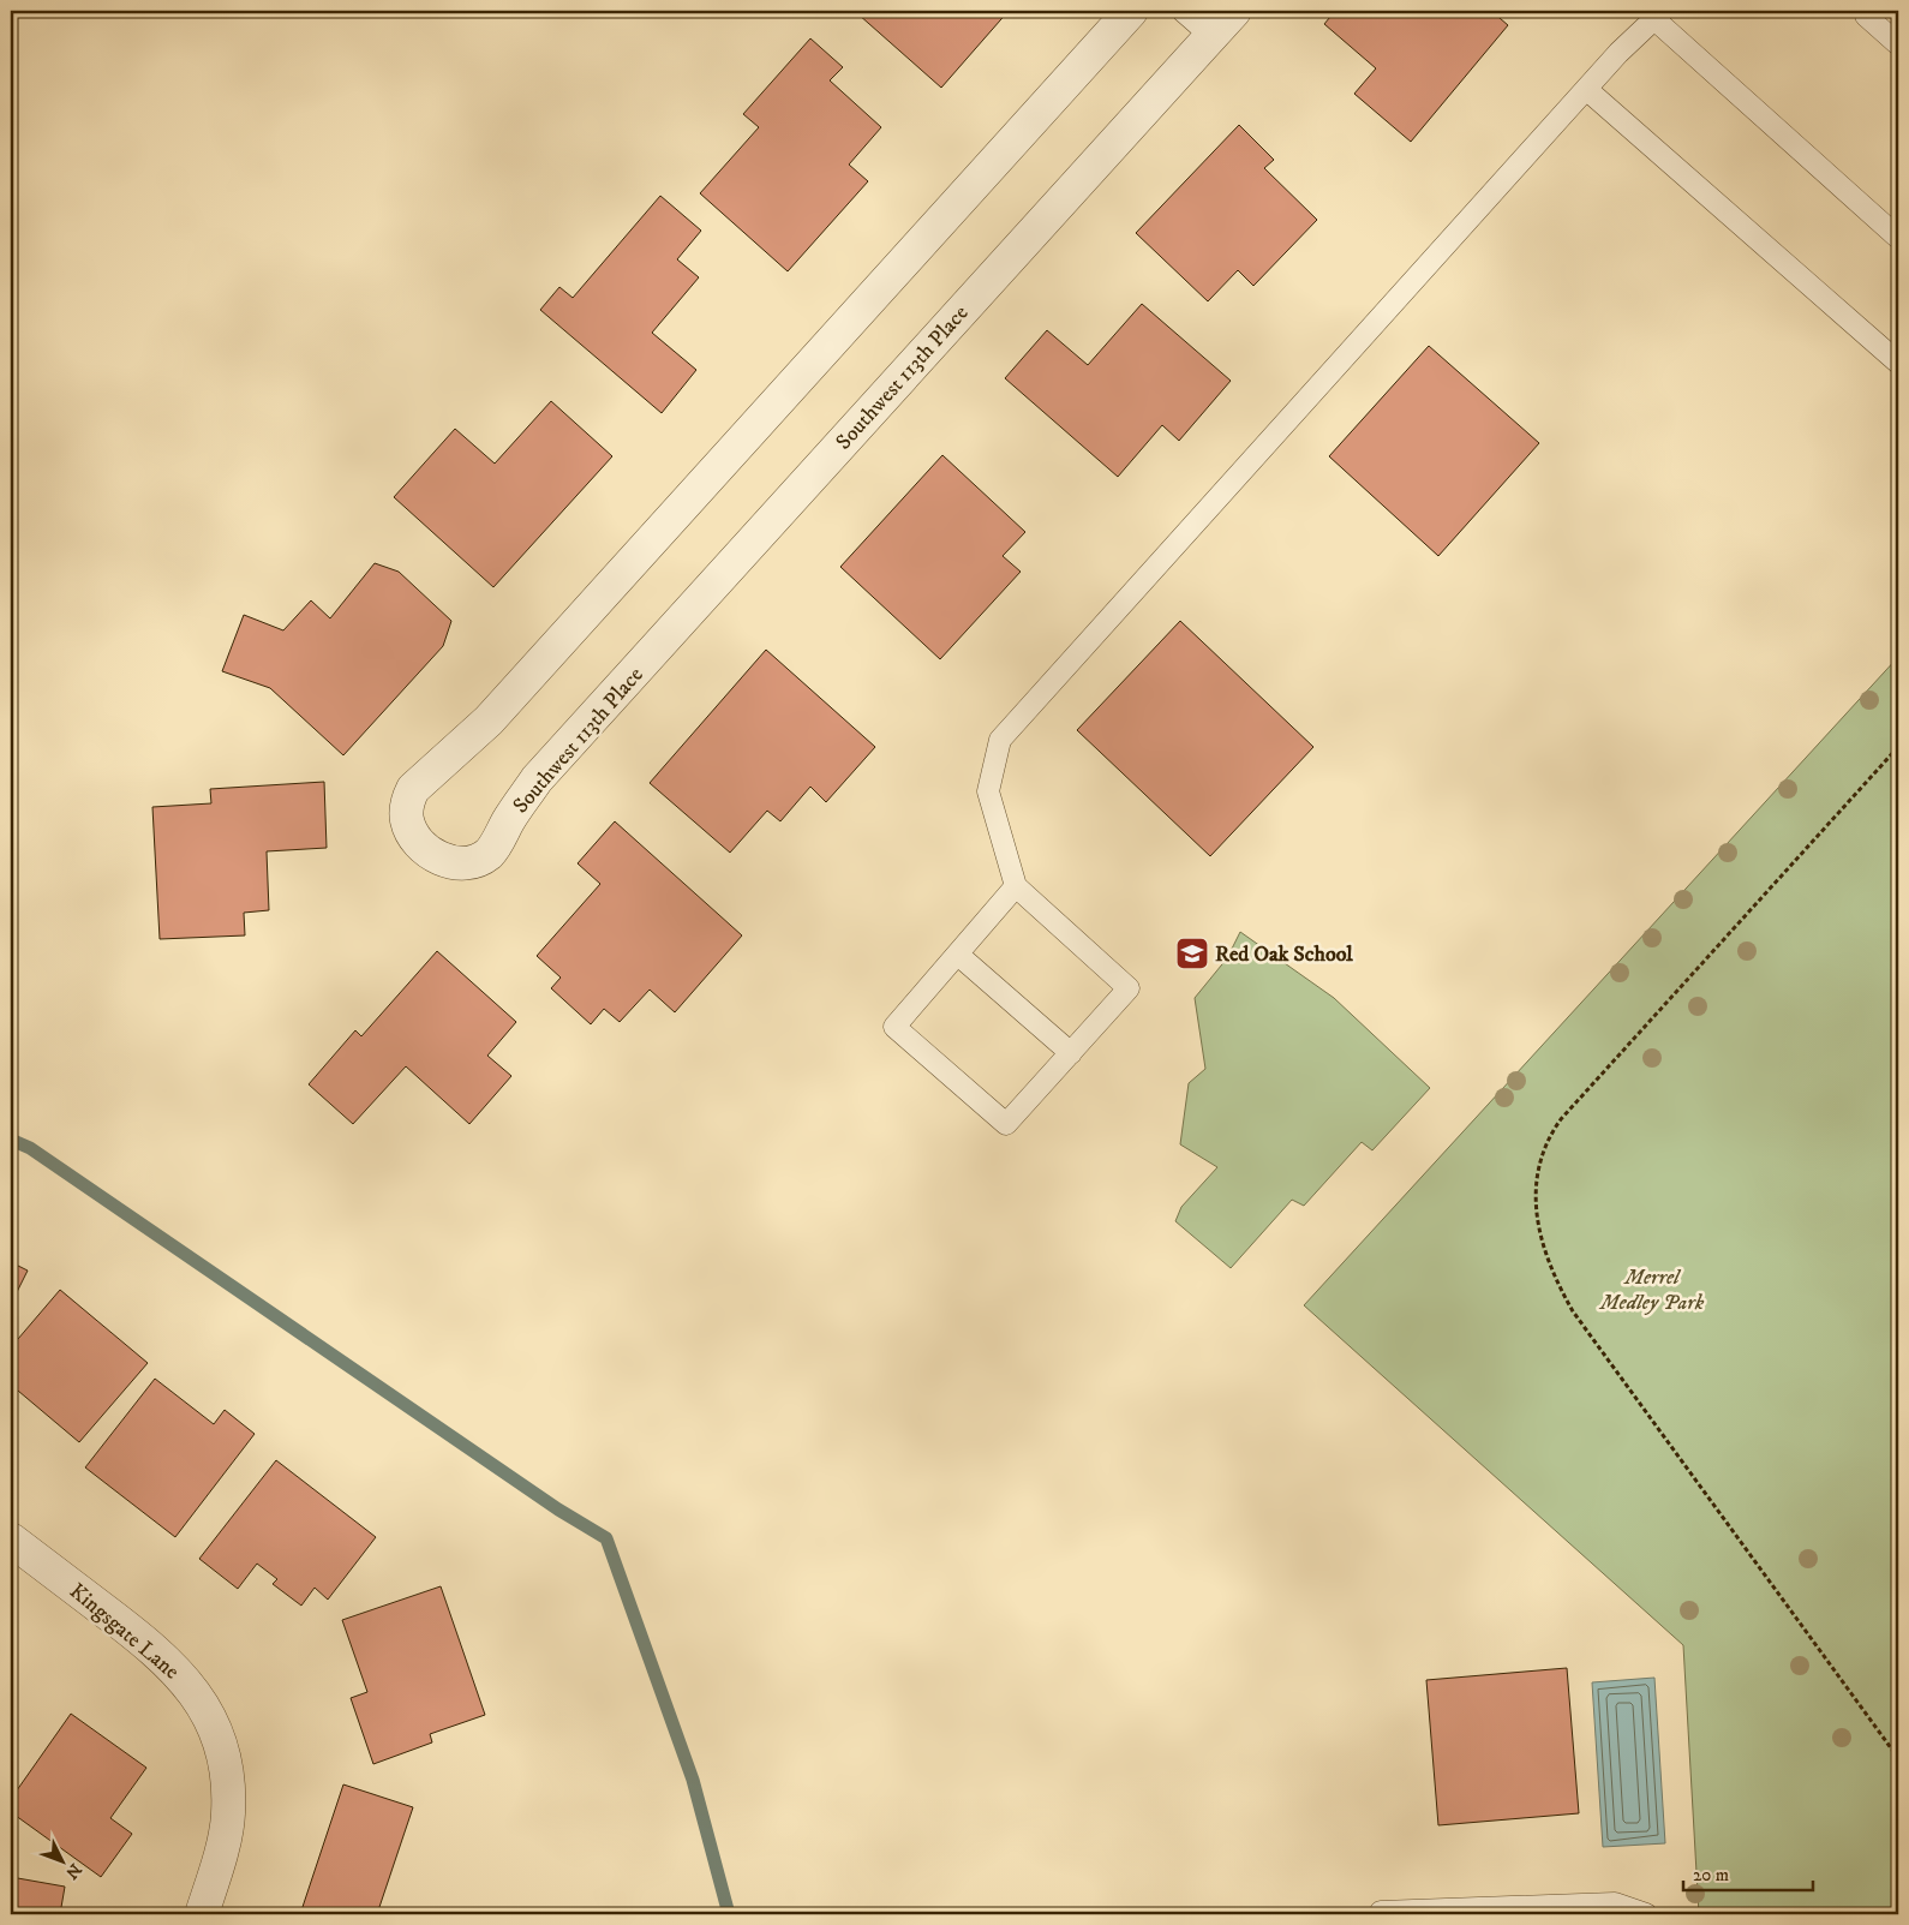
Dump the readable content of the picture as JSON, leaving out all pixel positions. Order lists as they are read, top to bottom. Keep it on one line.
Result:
{"streets":{"street":["Southwest 113th Place","Kingsgate Lane"]},"parks":["Merrel Medley Park"],"places":{"school or university":["Red Oak School"]},"scale_bar":"20 m","north":"bottom right"}
